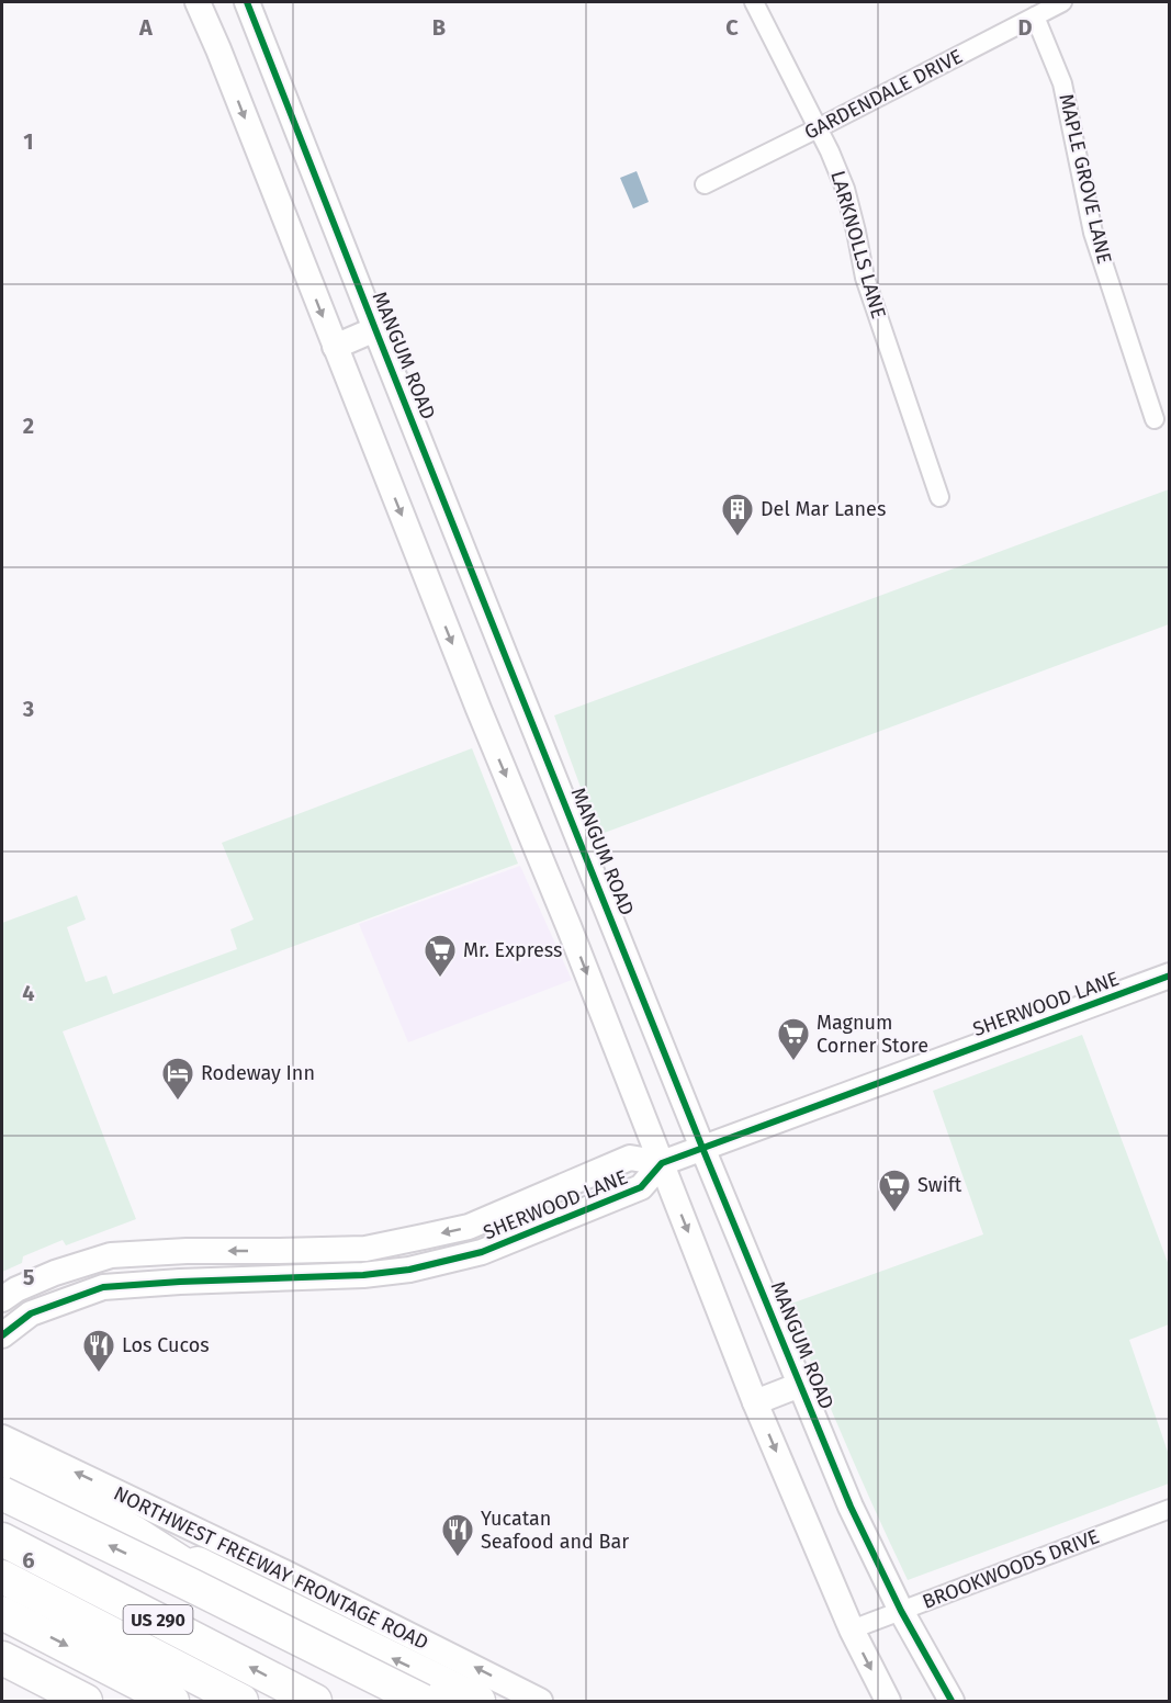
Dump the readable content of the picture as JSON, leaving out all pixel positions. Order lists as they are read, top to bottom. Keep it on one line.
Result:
{"streets":{"highway":["US 290"],"main road":["MANGUM ROAD","SHERWOOD LANE","NORTHWEST FREEWAY FRONTAGE ROAD"],"street":["GARDENDALE DRIVE","MAPLE GROVE LANE","LARKNOLLS LANE","BROOKWOODS DRIVE"]},"crossings":[["GARDENDALE DRIVE","MAPLE GROVE LANE"],["GARDENDALE DRIVE","LARKNOLLS LANE"],["MANGUM ROAD","SHERWOOD LANE"],["MANGUM ROAD","BROOKWOODS DRIVE"]],"one_way":["NORTHWEST FREEWAY FRONTAGE ROAD"],"places":{"building":["Del Mar Lanes"],"supermarket":["Mr. Express","Magnum Corner Store","Swift"],"hotel":["Rodeway Inn"],"restaurant":["Los Cucos","Yucatan Seafood and Bar"]},"grid":{"columns":["A","B","C","D"],"rows":["1","2","3","4","5","6"]}}
